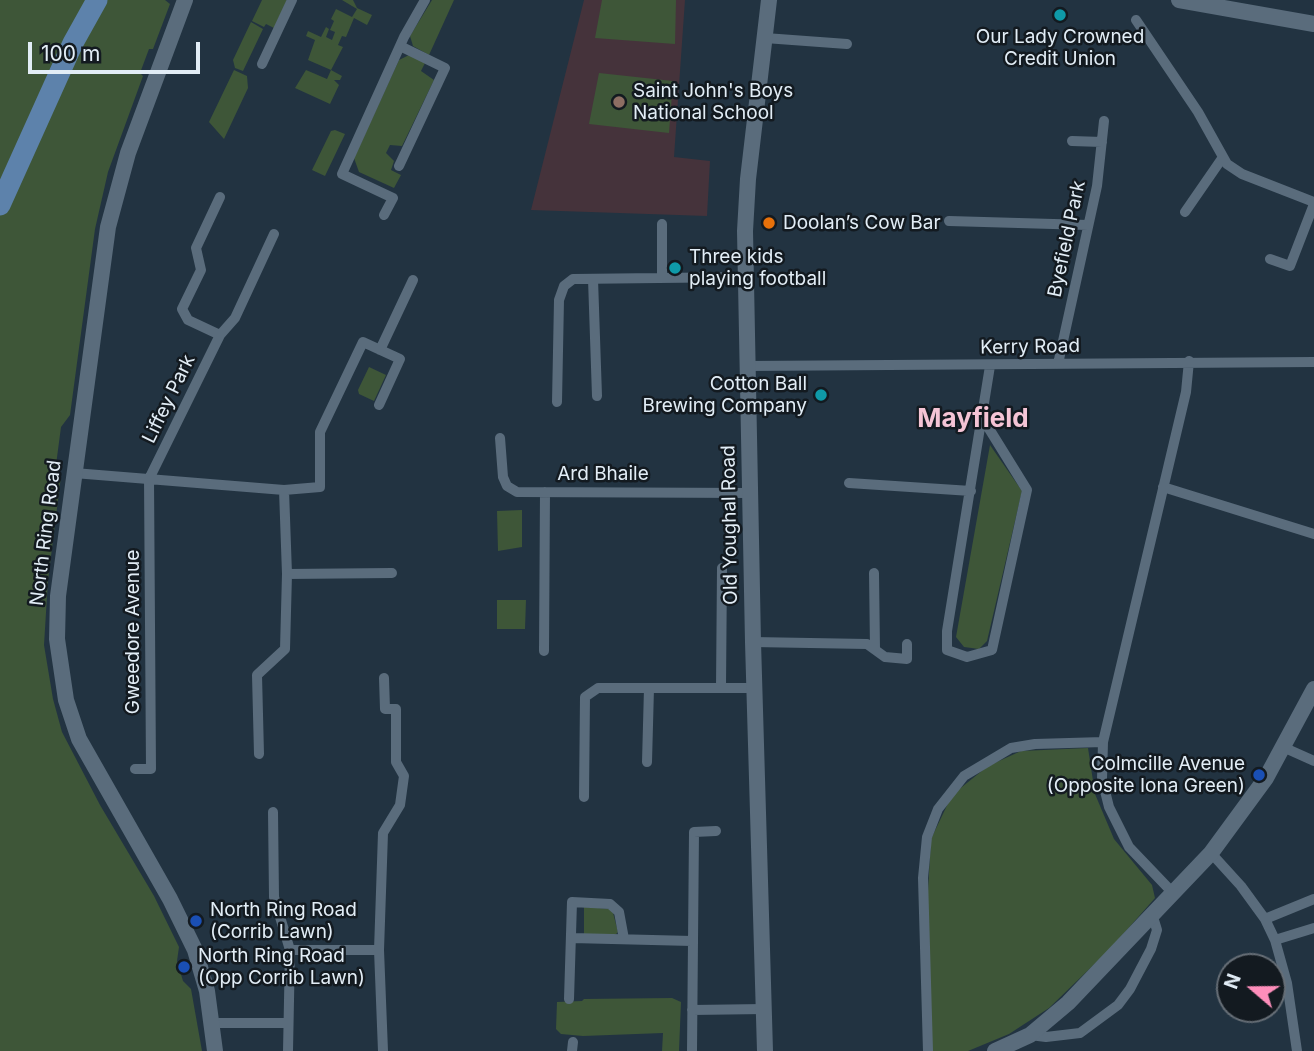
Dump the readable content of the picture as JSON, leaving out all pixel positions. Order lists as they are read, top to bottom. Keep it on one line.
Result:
{"streets":{"street":["Byefield Park","Kerry Road","Liffey Park","Ard Bhaile","Old Youghal Road","North Ring Road","Gweedore Avenue"]},"crossings":[["Byefield Park","Kerry Road"],["Kerry Road","Old Youghal Road"],["Liffey Park","Gweedore Avenue"],["Ard Bhaile","Old Youghal Road"]],"districts":["Mayfield"],"places":["Our Lady Crowned Credit Union","Saint John's Boys National School","Doolan’s Cow Bar","Three kids playing football","Cotton Ball Brewing Company","Colmcille Avenue (Opposite Iona Green)","North Ring Road (Corrib Lawn)","North Ring Road (Opp Corrib Lawn)"],"scale_bar":"100 m","north":"left"}
